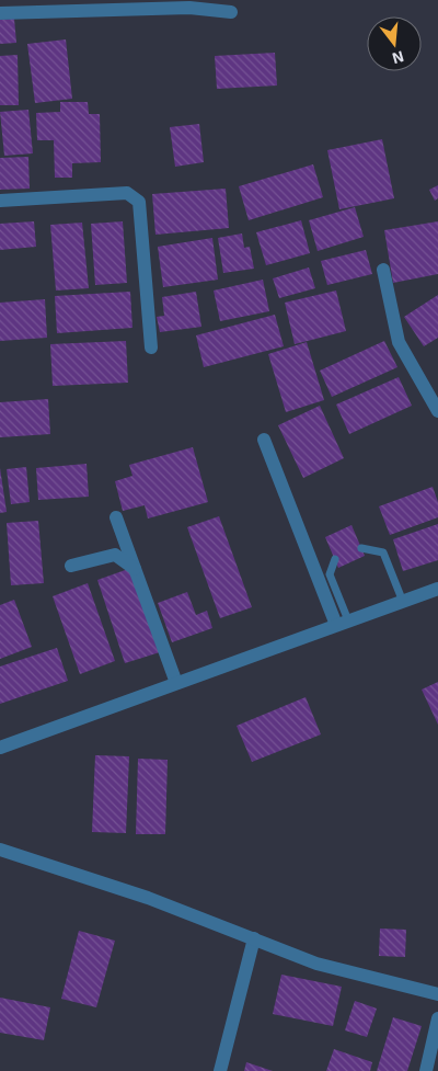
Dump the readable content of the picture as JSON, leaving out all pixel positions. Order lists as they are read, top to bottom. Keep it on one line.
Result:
{"north":"bottom"}
